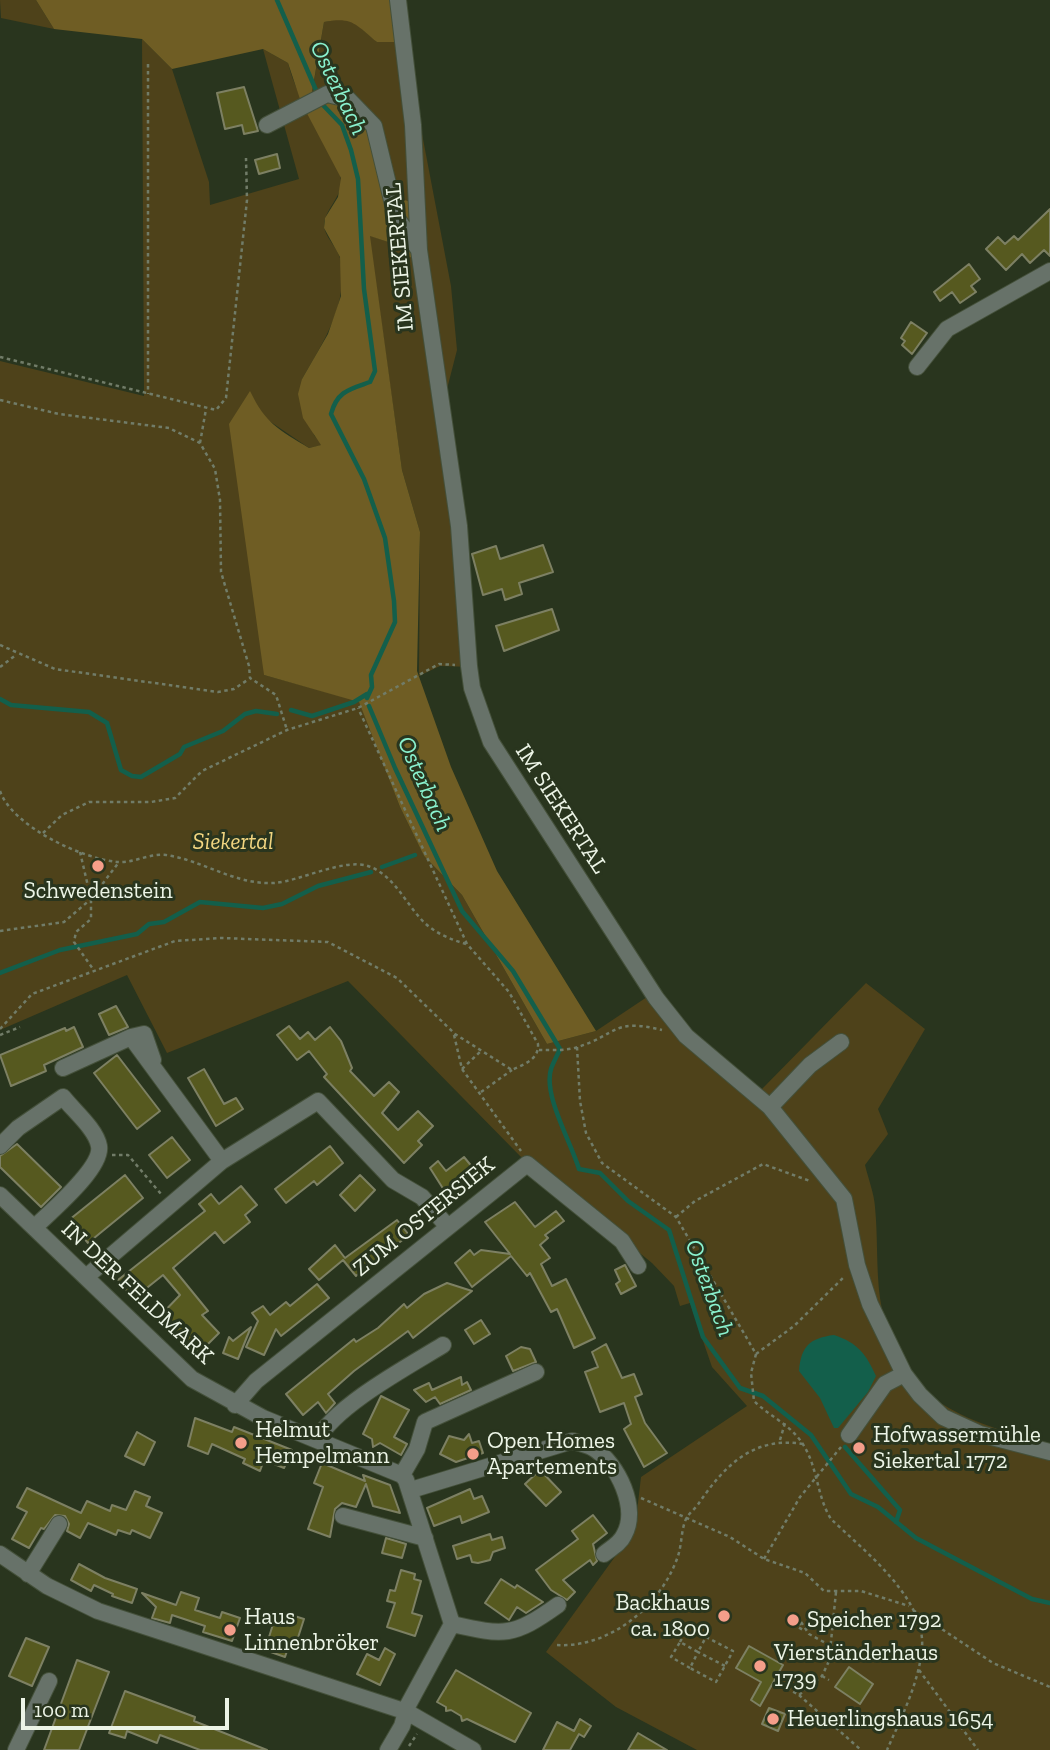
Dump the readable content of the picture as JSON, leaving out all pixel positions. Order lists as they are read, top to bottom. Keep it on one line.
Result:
{"streets":{"street":["IM SIEKERTAL","ZUM OSTERSIEK","IN DER FELDMARK"]},"crossings":[["ZUM OSTERSIEK","IN DER FELDMARK"]],"water":["Osterbach"],"parks":["Siekertal"],"places":["Schwedenstein","Helmut Hempelmann","Hofwassermühle Siekertal 1772","Open Homes Apartements","Backhaus ca. 1800","Speicher 1792","Haus Linnenbröker","Vierständerhaus 1739","Heuerlingshaus 1654"],"scale_bar":"100 m"}
